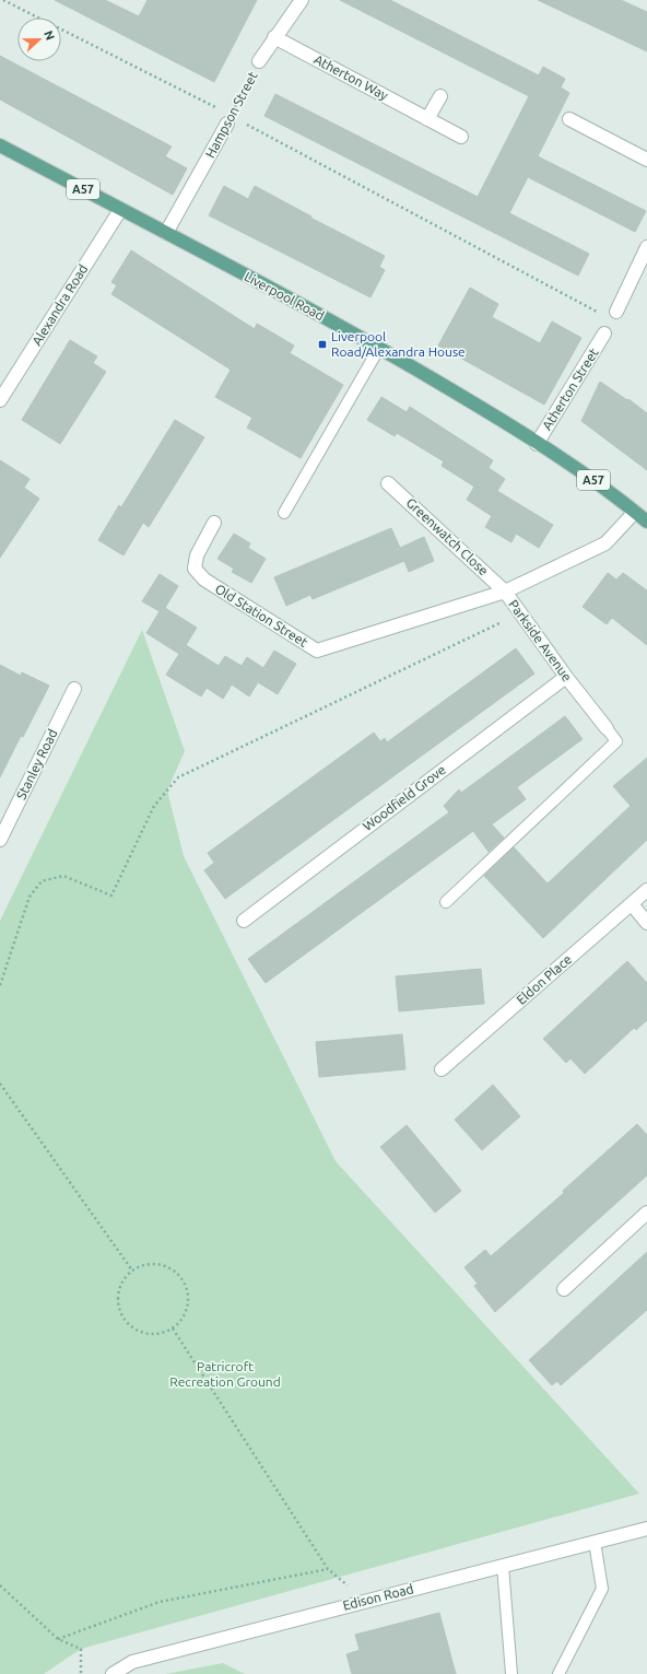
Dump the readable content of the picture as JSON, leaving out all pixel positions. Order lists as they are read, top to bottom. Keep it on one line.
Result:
{"streets":{"main road":["A57","Liverpool Road"],"street":["Atherton Way","Hampson Street","Alexandra Road","Atherton Street","Greenwatch Close","Old Station Street","Parkside Avenue","Stanley Road","Woodfield Grove","Eldon Place","Edison Road"]},"crossings":[["Atherton Way","Hampson Street"],["Hampson Street","Liverpool Road"],["Liverpool Road","Alexandra Road"],["Liverpool Road","Atherton Street"],["Liverpool Road","Parkside Avenue"],["Greenwatch Close","Old Station Street"],["Greenwatch Close","Parkside Avenue"],["Old Station Street","Parkside Avenue"],["Parkside Avenue","Woodfield Grove"]],"parks":["Patricroft Recreation Ground"],"places":{"transit":["Liverpool Road/Alexandra House"]},"north":"right"}
